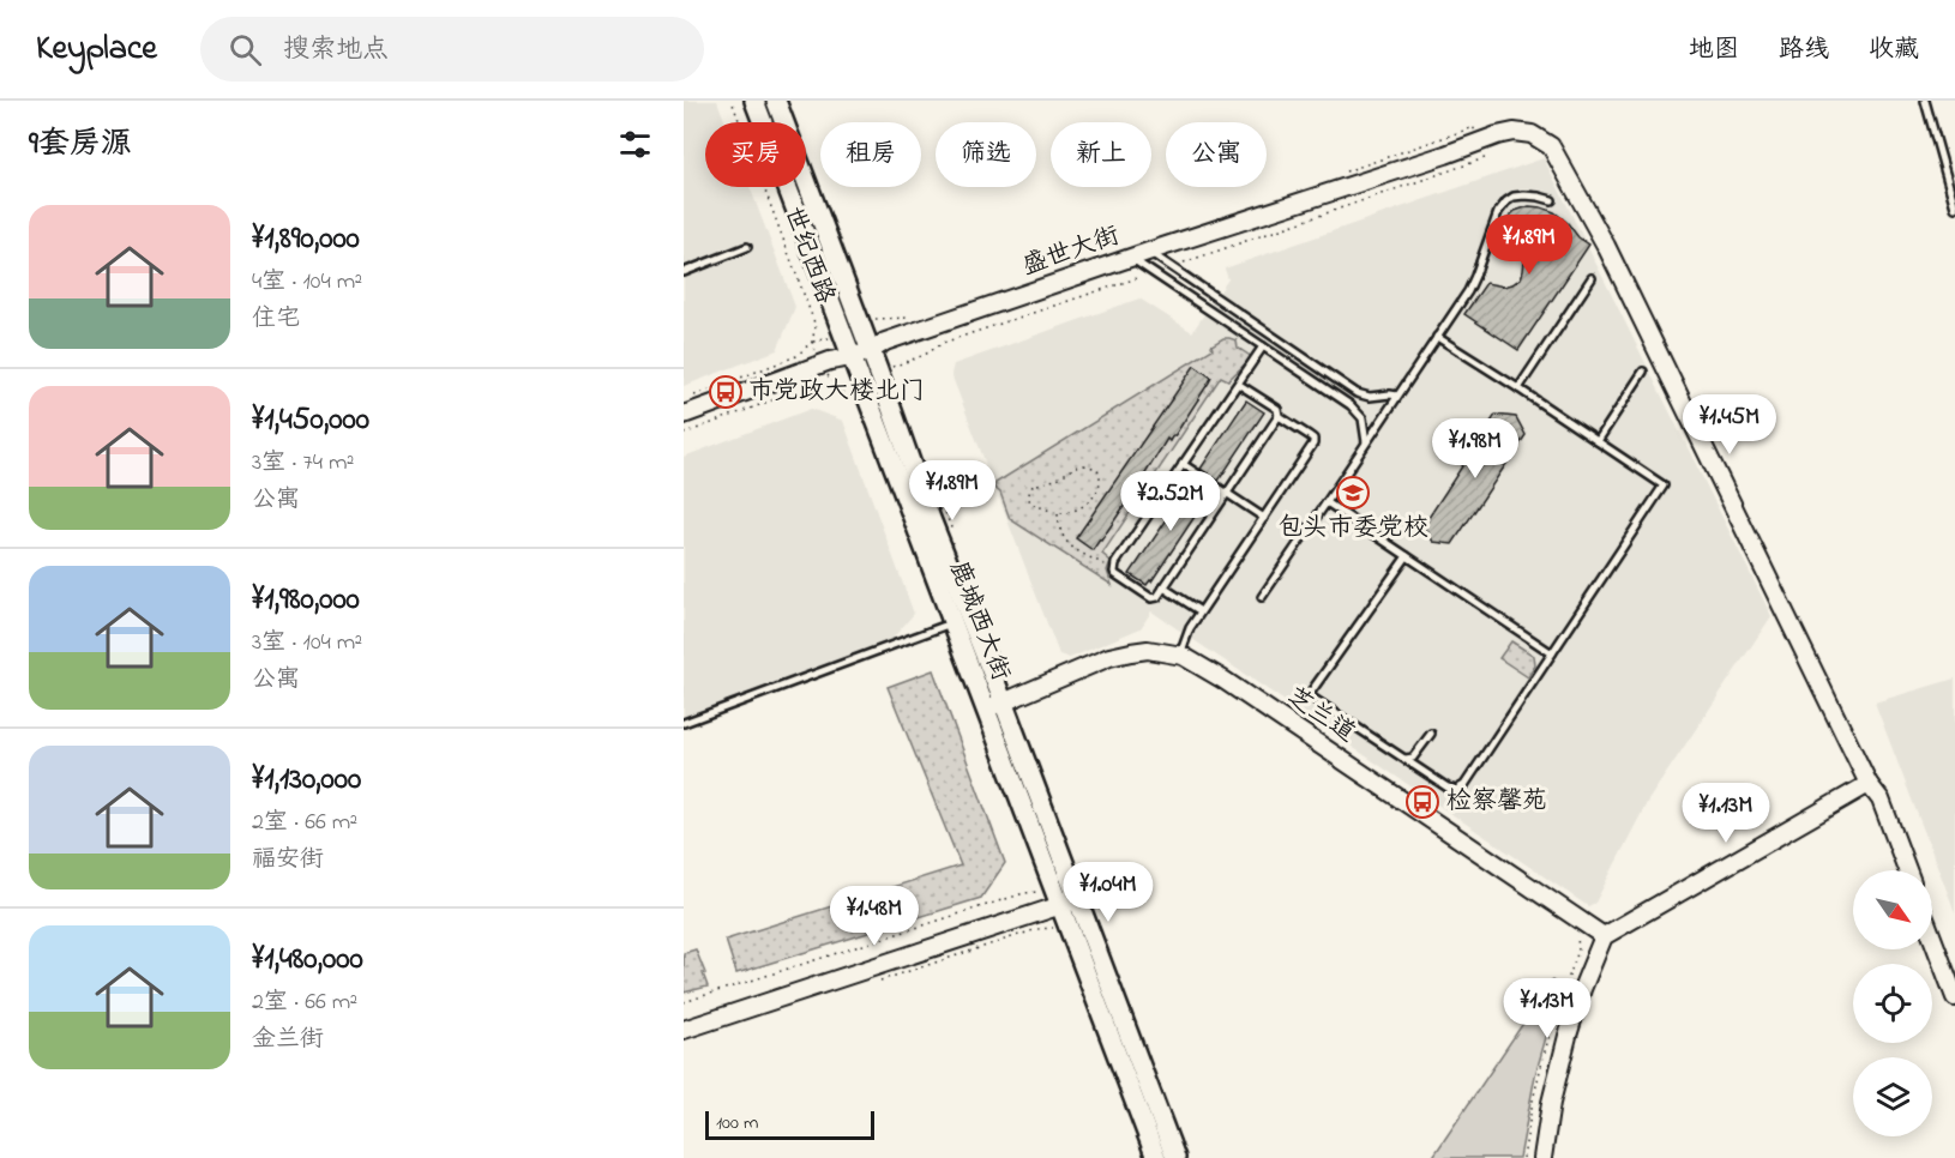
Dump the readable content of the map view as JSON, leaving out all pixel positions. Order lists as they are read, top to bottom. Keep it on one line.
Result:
{"streets":{"main road":["鹿城西大街"],"street":["盛世大街","芝兰道"],"path":["世纪西路"]},"crossings":[["盛世大街","鹿城西大街"],["鹿城西大街","芝兰道"]],"places":{"bus stop":["市党政大楼北门","检察馨苑"],"school or university":["包头市委党校"]},"scale_bar":"100 m","north":"bottom right","page":{"header":"Keyplace","search":"搜索地点","nav":["地图","路线","收藏"],"heading":"9套房源","chip":["买房","租房","筛选","新上","公寓"],"list":[{"name":"¥1,890,000","note":"4室 · 104 m² · 住宅"},{"name":"¥1,450,000","note":"3室 · 74 m² · 公寓"},{"name":"¥1,980,000","note":"3室 · 104 m² · 公寓"},{"name":"¥1,130,000","note":"2室 · 66 m² · 福安街"},{"name":"¥1,480,000","note":"2室 · 66 m² · 金兰街"}],"price":["¥1.89M","¥1.45M","¥1.98M","¥1.89M","¥2.52M","¥1.13M","¥1.04M","¥1.48M","¥1.13M"],"scale":"100 m"}}
